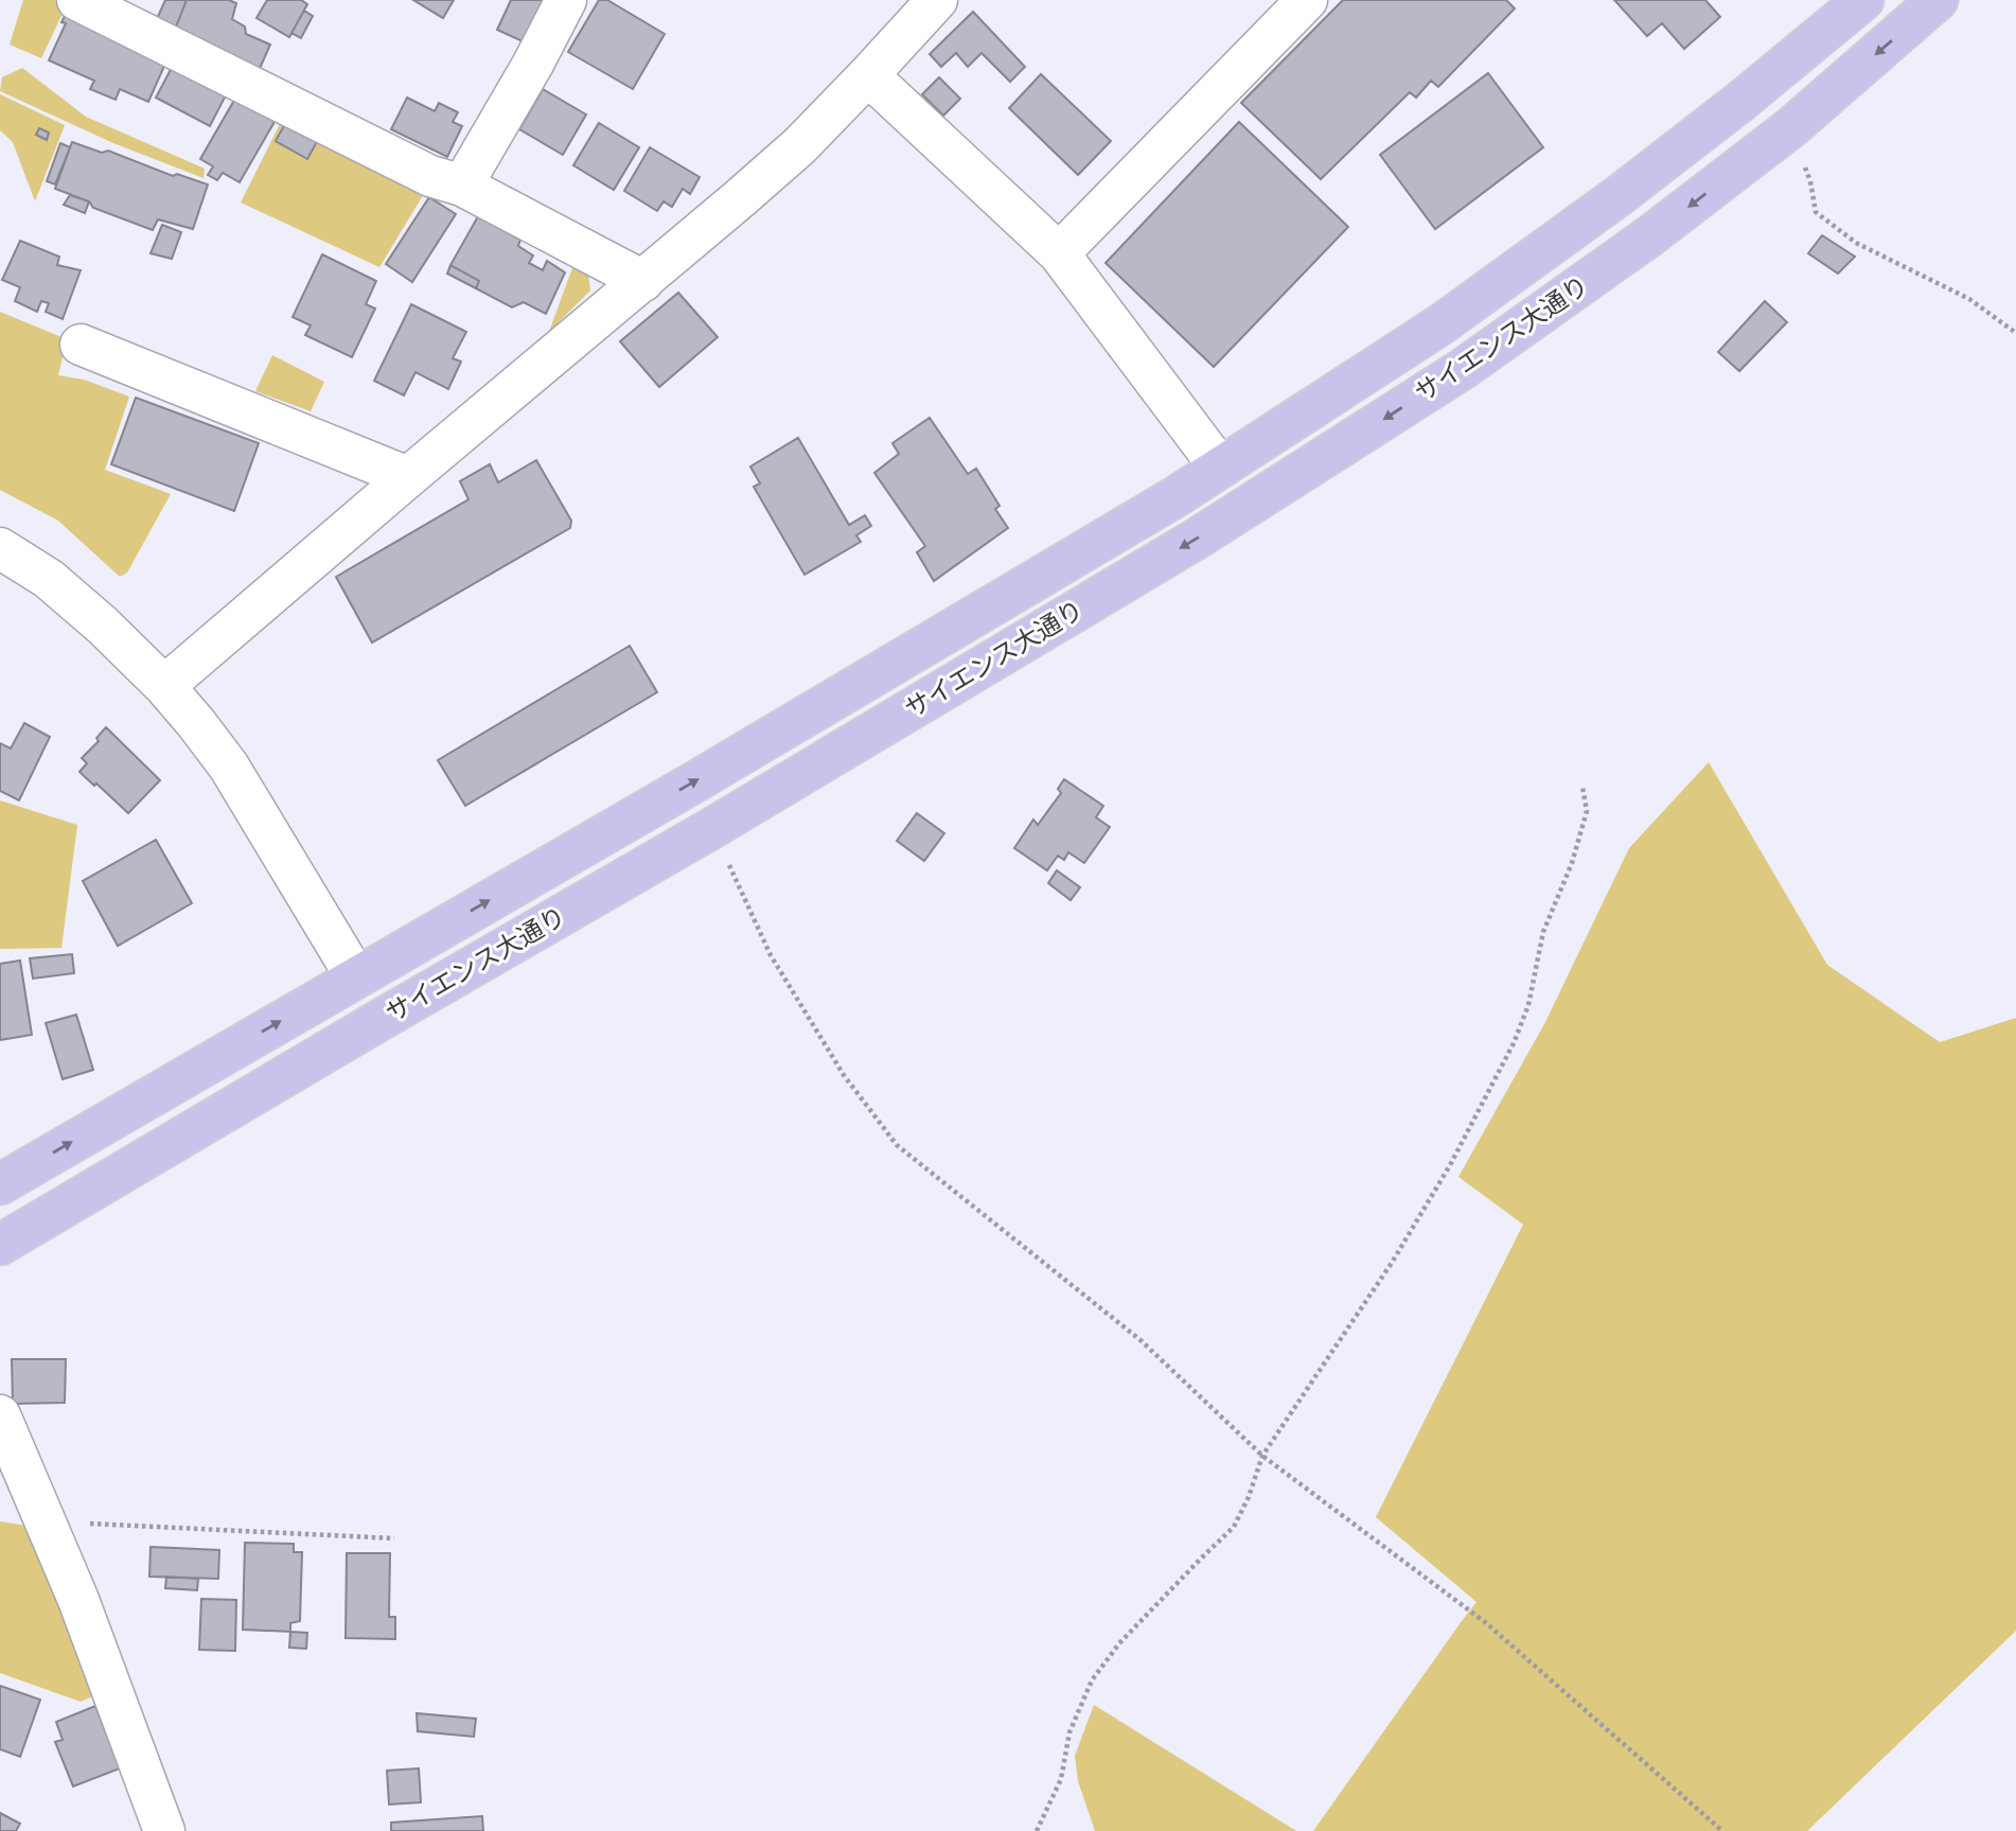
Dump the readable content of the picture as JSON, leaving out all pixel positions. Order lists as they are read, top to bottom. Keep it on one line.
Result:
{"streets":{"main road":["サイエンス大通り"]}}
